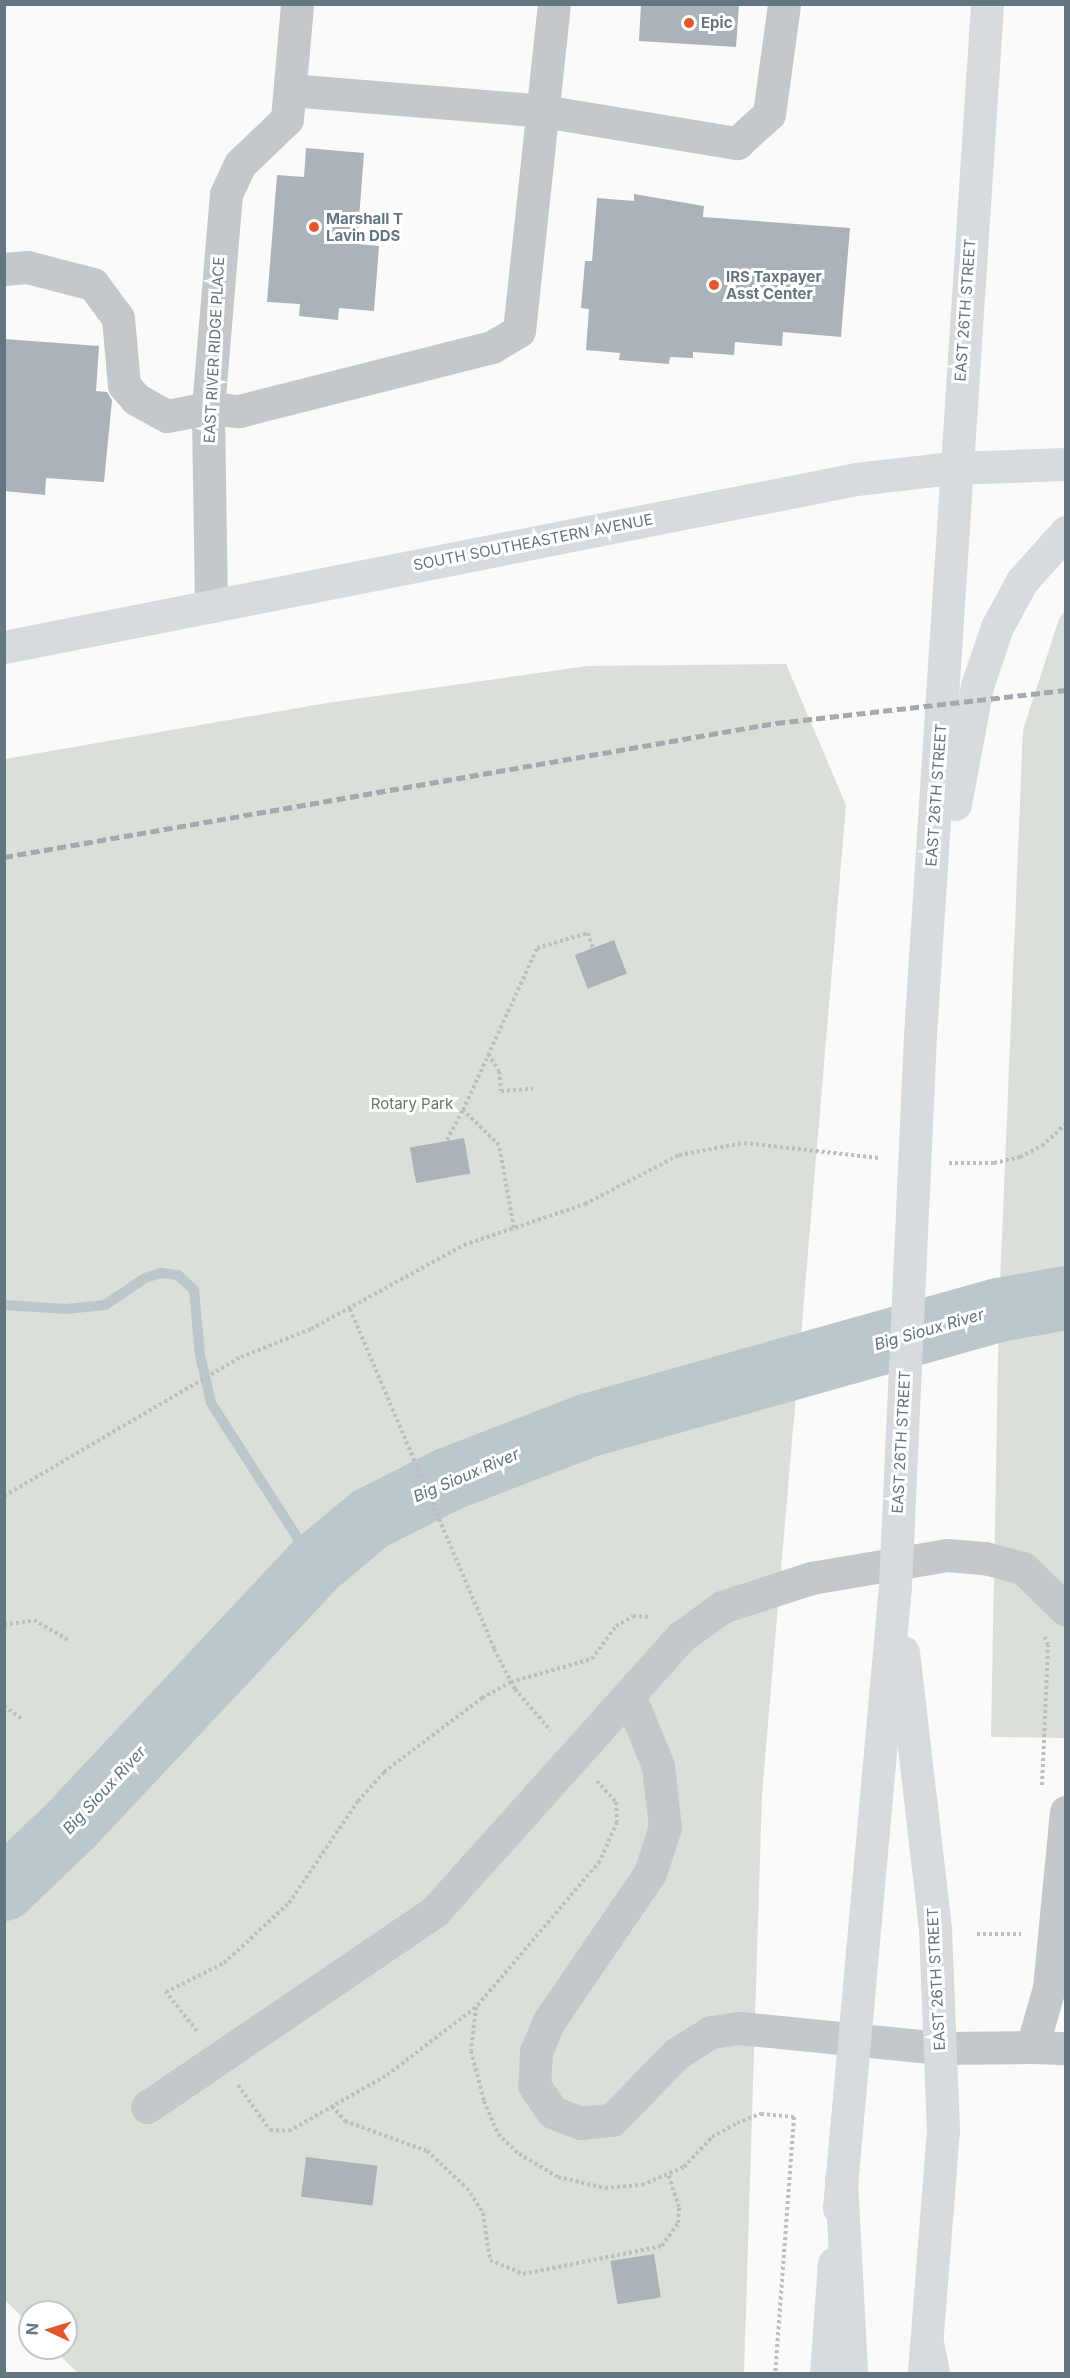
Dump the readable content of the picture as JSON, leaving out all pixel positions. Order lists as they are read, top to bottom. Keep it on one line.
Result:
{"streets":{"main road":["EAST 26TH STREET","SOUTH SOUTHEASTERN AVENUE"],"street":["EAST RIVER RIDGE PLACE"]},"crossings":[["EAST 26TH STREET","SOUTH SOUTHEASTERN AVENUE"],["EAST RIVER RIDGE PLACE","SOUTH SOUTHEASTERN AVENUE"]],"water":["Big Sioux River"],"parks":["Rotary Park"],"places":["Epic","Marshall T Lavin DDS","IRS Taxpayer Asst Center"],"north":"left"}
